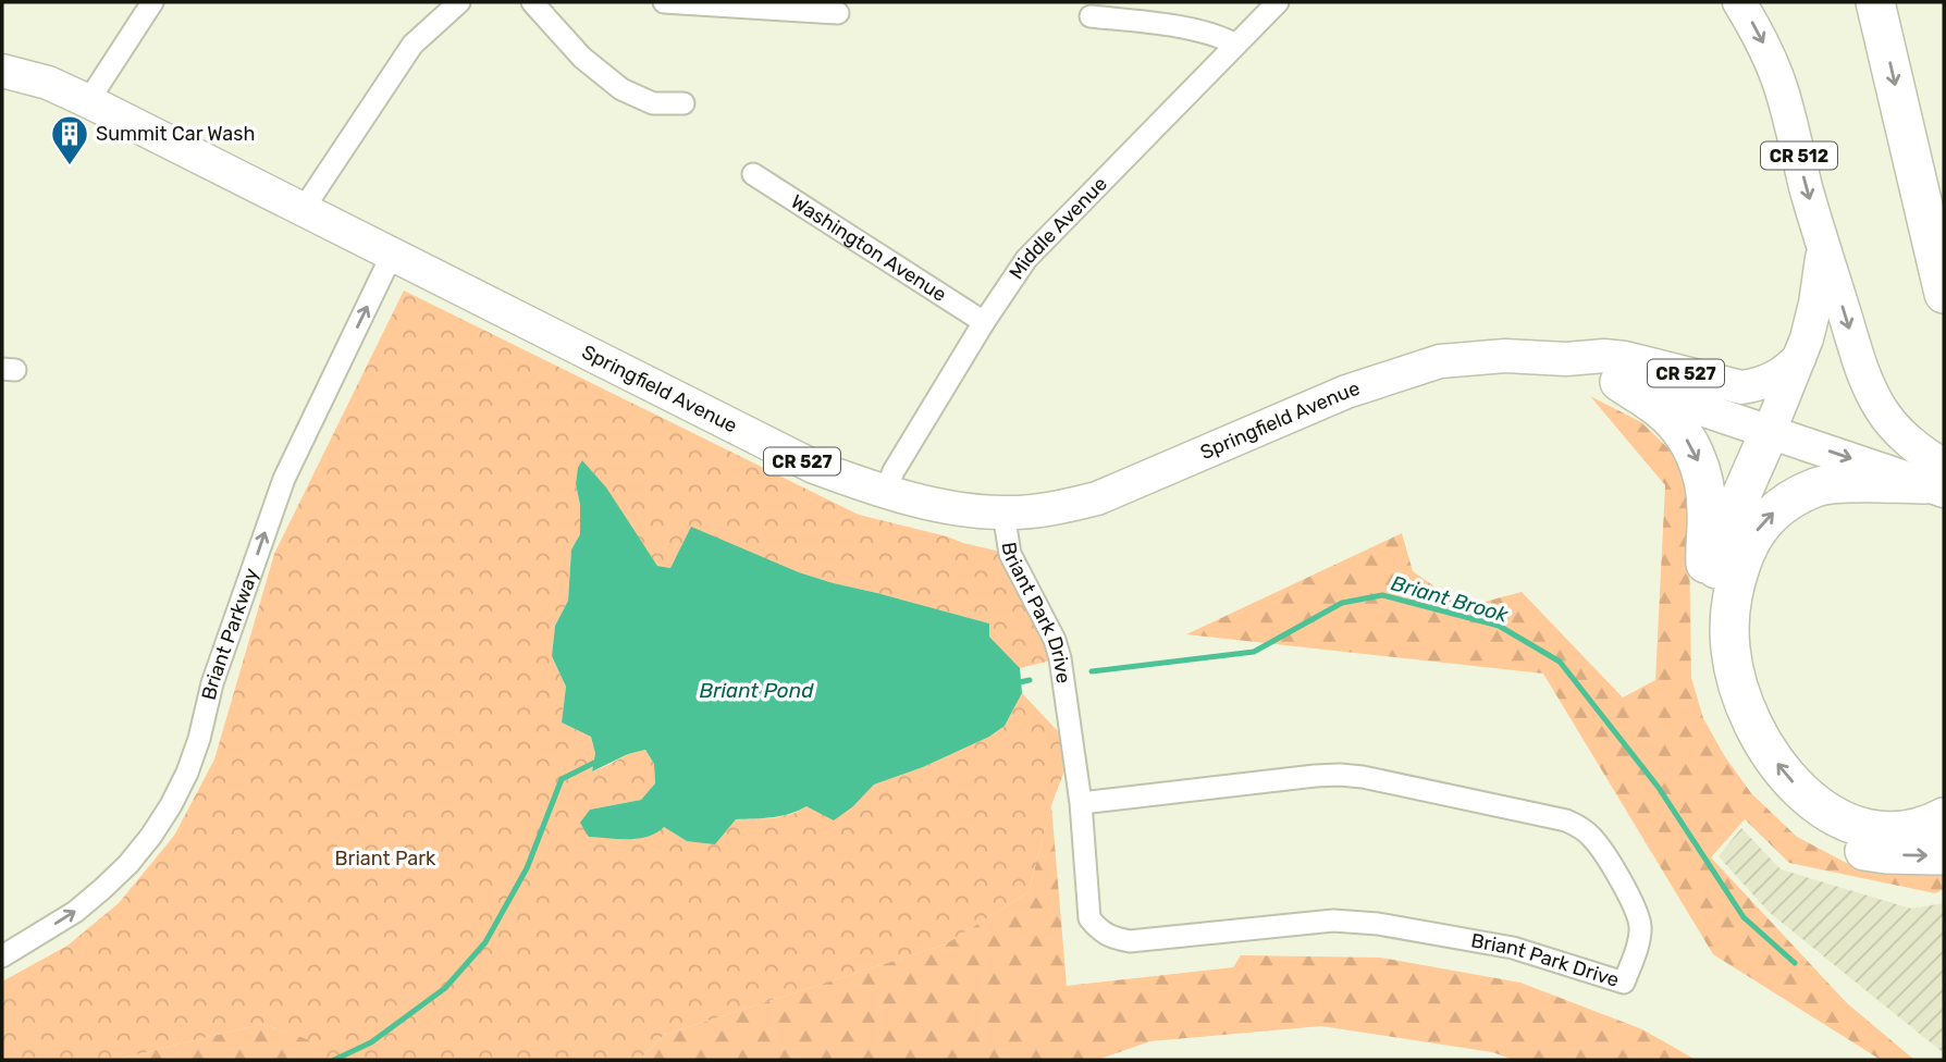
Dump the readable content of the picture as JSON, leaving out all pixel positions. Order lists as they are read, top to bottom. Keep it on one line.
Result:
{"streets":{"main road":["CR 512","CR 527","Springfield Avenue"],"street":["Middle Avenue","Washington Avenue","Briant Park Drive","Briant Parkway"]},"crossings":[["CR 512","Springfield Avenue"],["Middle Avenue","Washington Avenue"],["Middle Avenue","Springfield Avenue"],["Springfield Avenue","Briant Park Drive"],["Springfield Avenue","Briant Parkway"]],"one_way":["Briant Parkway"],"water":["Briant Brook","Briant Pond"],"parks":["Briant Park"],"places":{"building":["Summit Car Wash"]}}
